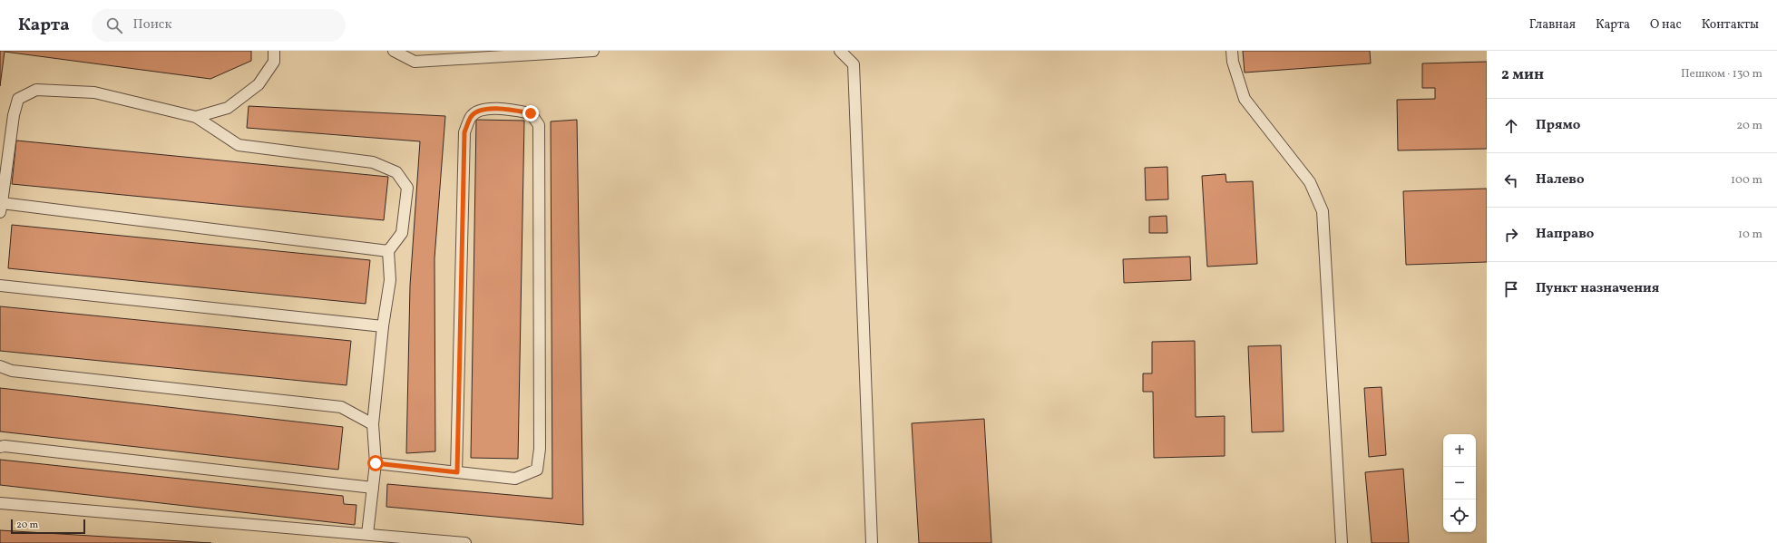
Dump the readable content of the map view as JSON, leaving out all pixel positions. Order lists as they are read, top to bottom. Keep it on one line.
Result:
{"scale_bar":"20 m","page":{"header":"Карта","search":"Поиск","nav":["Главная","Карта","О нас","Контакты"],"heading":["2 мин","Пешком · 130 m"],"list":[["Прямо","20 m"],["Налево","100 m"],["Направо","10 m"],"Пункт назначения"],"map_buttons":["+","−"],"scale":"20 m"}}
